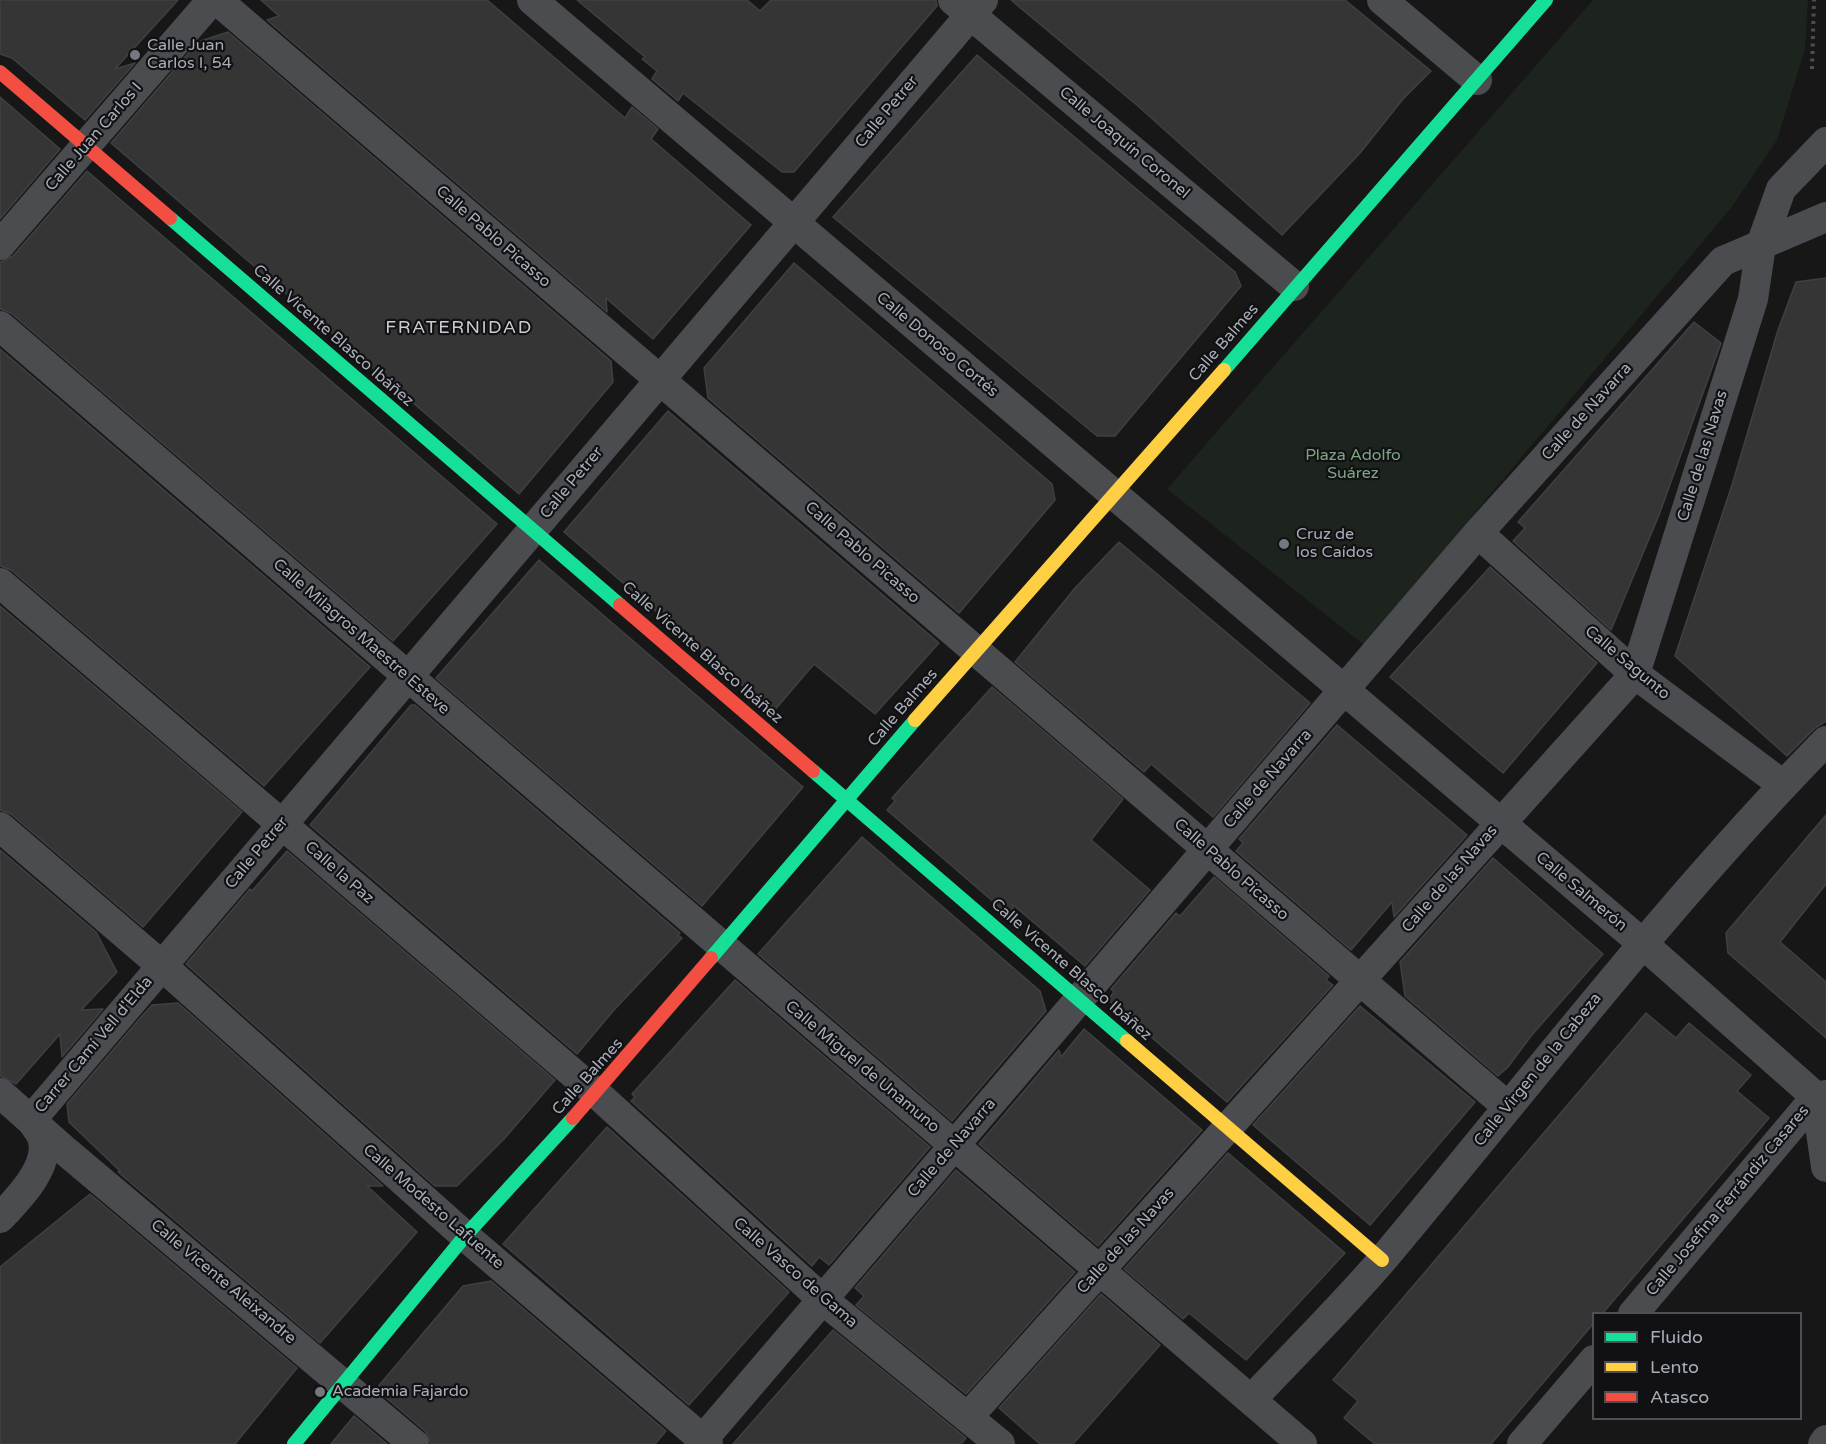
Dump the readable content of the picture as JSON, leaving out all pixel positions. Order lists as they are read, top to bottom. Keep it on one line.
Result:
{"streets":{"street":["Calle Petrer","Calle Juan Carlos I","Calle Joaquín Coronel","Calle Pablo Picasso","Calle Vicente Blasco Ibáñez","Calle Balmes","Calle Donoso Cortés","Calle de Navarra","Calle de las Navas","Calle Milagros Maestre Esteve","Calle Sagunto","Calle la Paz","Calle Salmerón","Carrer Camí Vell d'Elda","Calle Miguel de Unamuno","Calle Virgen de la Cabeza","Calle Josefina Ferrándiz Casares","Calle Modesto Lafuente","Calle Vasco de Gama","Calle Vicente Aleixandre"]},"crossings":[["Calle Petrer","Calle Joaquín Coronel"],["Calle Petrer","Calle Pablo Picasso"],["Calle Petrer","Calle Vicente Blasco Ibáñez"],["Calle Petrer","Calle Donoso Cortés"],["Calle Petrer","Calle Milagros Maestre Esteve"],["Calle Petrer","Calle la Paz"],["Calle Petrer","Carrer Camí Vell d'Elda"],["Calle Petrer","Calle Modesto Lafuente"],["Calle Juan Carlos I","Calle Vicente Blasco Ibáñez"],["Calle Joaquín Coronel","Calle Balmes"],["Calle Pablo Picasso","Calle Balmes"],["Calle Pablo Picasso","Calle de Navarra"],["Calle Pablo Picasso","Calle de las Navas"],["Calle Pablo Picasso","Calle Virgen de la Cabeza"],["Calle Vicente Blasco Ibáñez","Calle Balmes"],["Calle Vicente Blasco Ibáñez","Calle de Navarra"],["Calle Vicente Blasco Ibáñez","Calle de las Navas"],["Calle Vicente Blasco Ibáñez","Calle Virgen de la Cabeza"],["Calle Balmes","Calle Donoso Cortés"],["Calle Balmes","Calle Milagros Maestre Esteve"],["Calle Balmes","Calle la Paz"],["Calle Balmes","Calle Miguel de Unamuno"],["Calle Balmes","Calle Modesto Lafuente"],["Calle Balmes","Calle Vasco de Gama"],["Calle Balmes","Calle Vicente Aleixandre"],["Calle Donoso Cortés","Calle de Navarra"],["Calle Donoso Cortés","Calle Salmerón"],["Calle de Navarra","Calle de las Navas"],["Calle de Navarra","Calle Sagunto"],["Calle de Navarra","Calle Salmerón"],["Calle de Navarra","Calle Miguel de Unamuno"],["Calle de Navarra","Calle Modesto Lafuente"],["Calle de Navarra","Calle Vasco de Gama"],["Calle de las Navas","Calle Sagunto"],["Calle de las Navas","Calle Salmerón"],["Calle de las Navas","Calle Miguel de Unamuno"],["Calle de las Navas","Calle Vasco de Gama"],["Calle Milagros Maestre Esteve","Calle Miguel de Unamuno"],["Calle Sagunto","Calle Virgen de la Cabeza"],["Calle la Paz","Calle Vasco de Gama"],["Calle Salmerón","Calle Virgen de la Cabeza"],["Calle Salmerón","Calle Josefina Ferrándiz Casares"],["Carrer Camí Vell d'Elda","Calle Modesto Lafuente"],["Carrer Camí Vell d'Elda","Calle Vicente Aleixandre"],["Calle Miguel de Unamuno","Calle Virgen de la Cabeza"]],"districts":["FRATERNIDAD"],"parks":["Plaza Adolfo Suárez"],"places":["Calle Juan Carlos I, 54","Cruz de los Caídos","Academia Fajardo"],"legend":["Fluido","Lento","Atasco"]}
